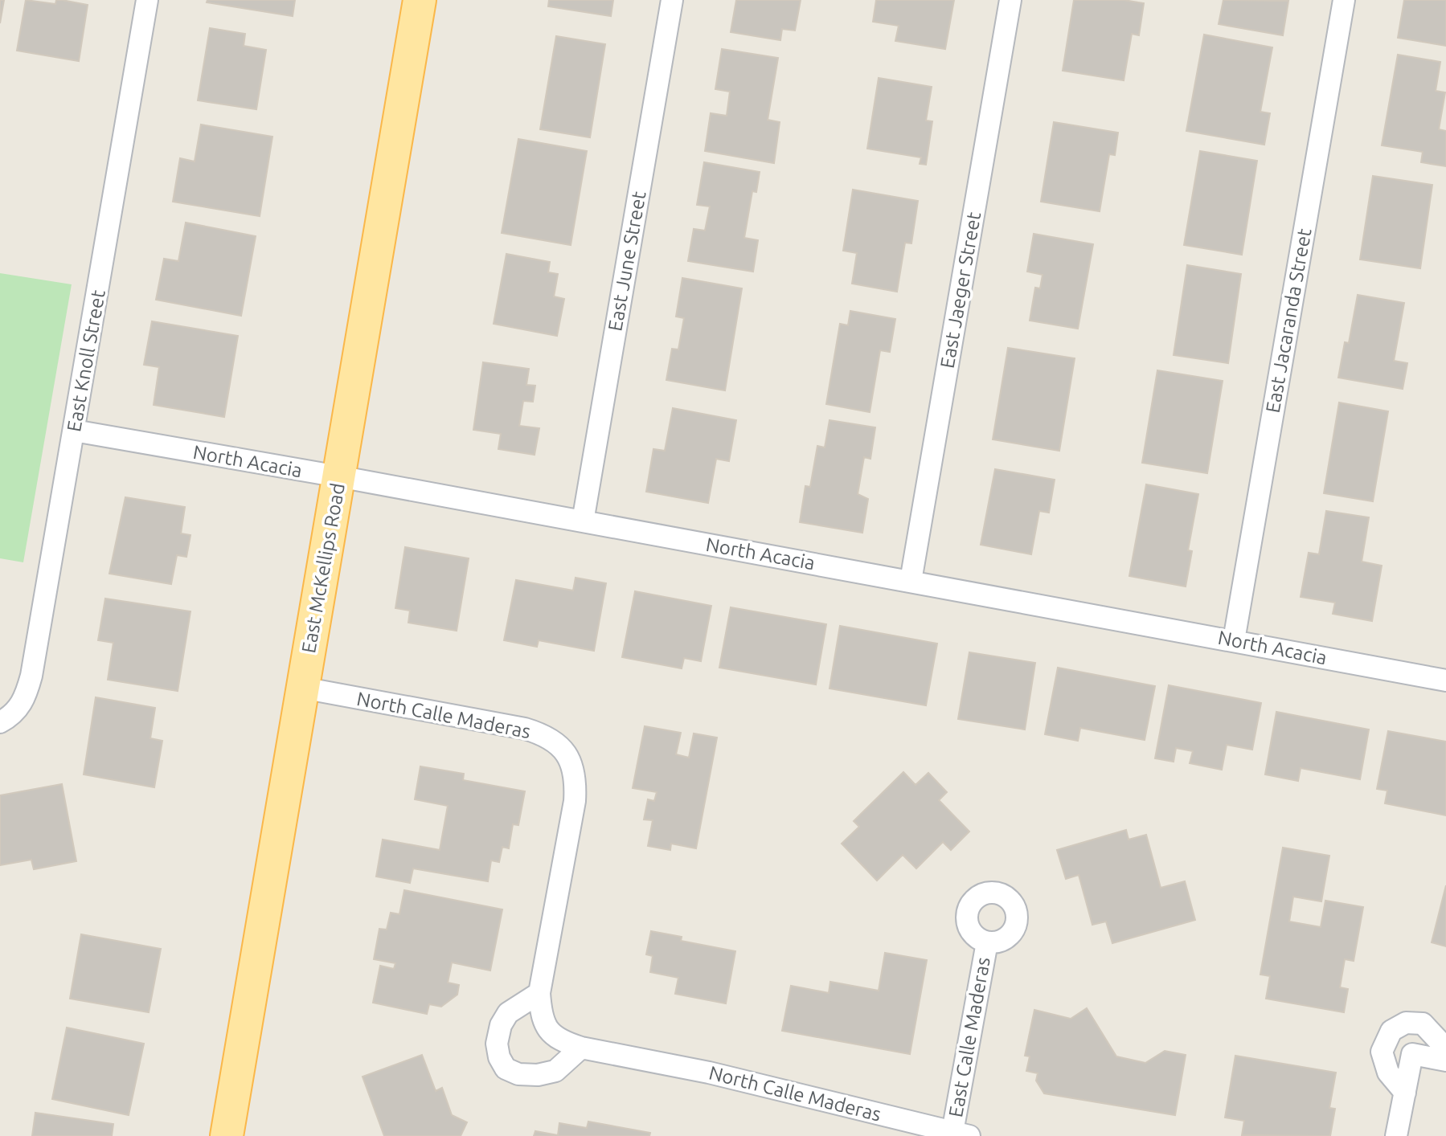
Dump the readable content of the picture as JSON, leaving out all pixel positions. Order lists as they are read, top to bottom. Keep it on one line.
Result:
{"streets":{"main road":["East McKellips Road"],"street":["East June Street","East Jaeger Street","East Jacaranda Street","East Knoll Street","North Acacia","North Calle Maderas","East Calle Maderas"]},"crossings":[["East June Street","North Acacia"],["East Jaeger Street","North Acacia"],["East Jacaranda Street","North Acacia"],["East Knoll Street","North Acacia"],["North Acacia","East McKellips Road"],["East McKellips Road","North Calle Maderas"],["North Calle Maderas","East Calle Maderas"]]}
